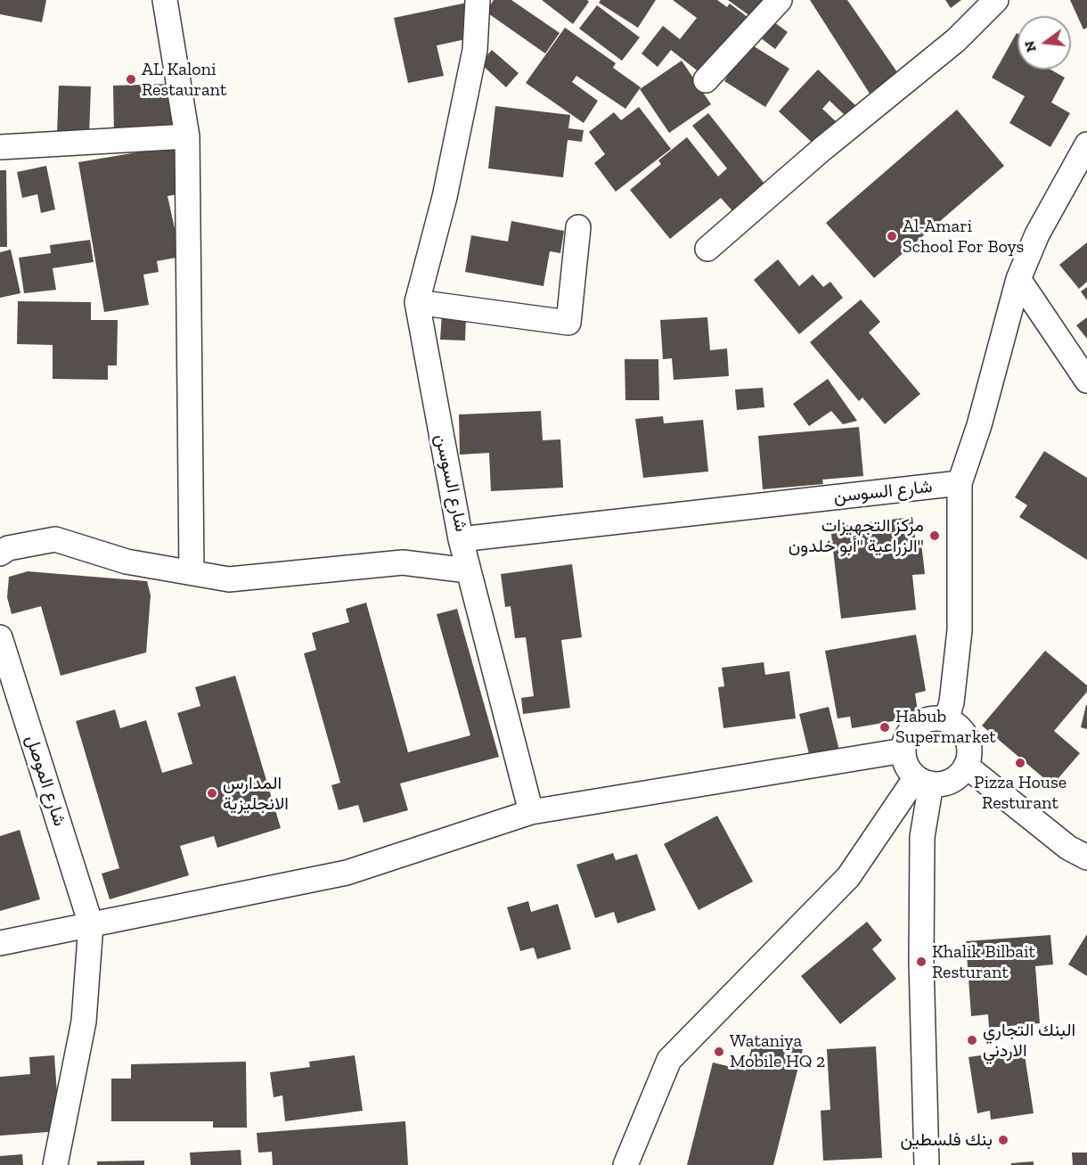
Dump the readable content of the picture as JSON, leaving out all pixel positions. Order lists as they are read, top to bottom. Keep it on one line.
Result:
{"streets":{"street":["شارع السوسن","شارع الموصل"]},"places":["AL Kaloni Restaurant","Al-Amari School For Boys","مركز التجهيزات الزراعية \"أبو خلدون\"","Habub Supermarket","Pizza House Resturant","المدارس الانجليزية","Khalik Bilbait Resturant","البنك التجاري الاردني","Wataniya Mobile HQ 2","بنك فلسطين"],"north":"left"}
